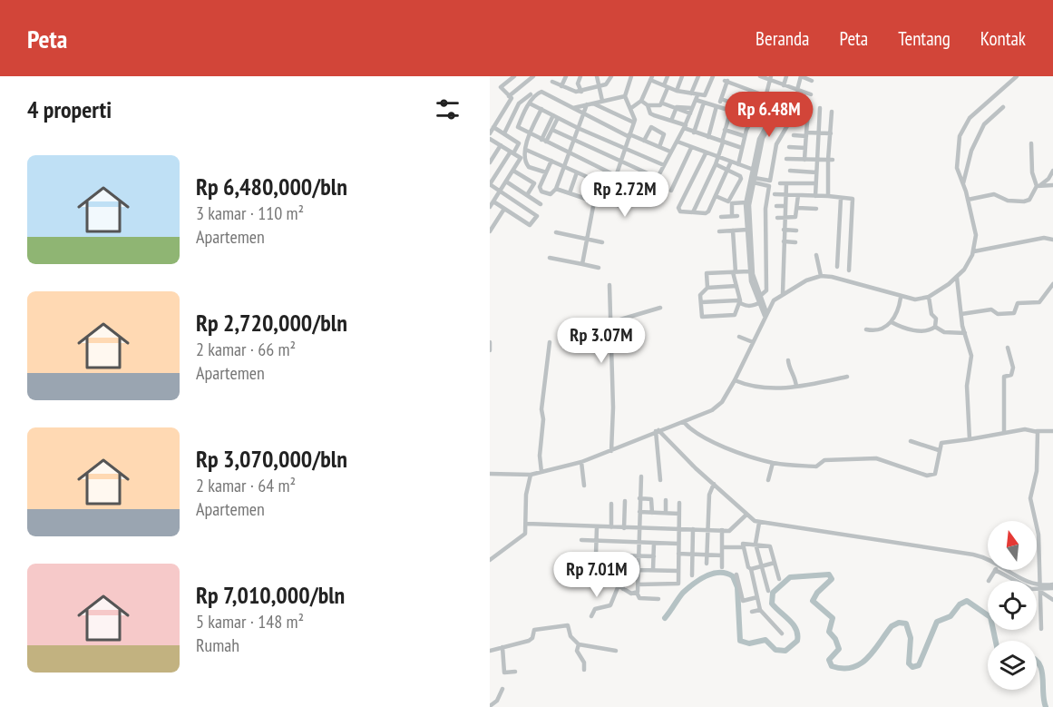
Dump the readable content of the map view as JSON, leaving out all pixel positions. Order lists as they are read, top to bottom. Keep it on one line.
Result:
{"north":"top","page":{"header":"Peta","nav":["Beranda","Peta","Tentang","Kontak"],"heading":"4 properti","price":["Rp 6.48M","Rp 2.72M","Rp 3.07M","Rp 7.01M"],"list":[{"name":"Rp 6,480,000/bln","note":"3 kamar · 110 m² · Apartemen"},{"name":"Rp 2,720,000/bln","note":"2 kamar · 66 m² · Apartemen"},{"name":"Rp 3,070,000/bln","note":"2 kamar · 64 m² · Apartemen"},{"name":"Rp 7,010,000/bln","note":"5 kamar · 148 m² · Rumah"}]}}
